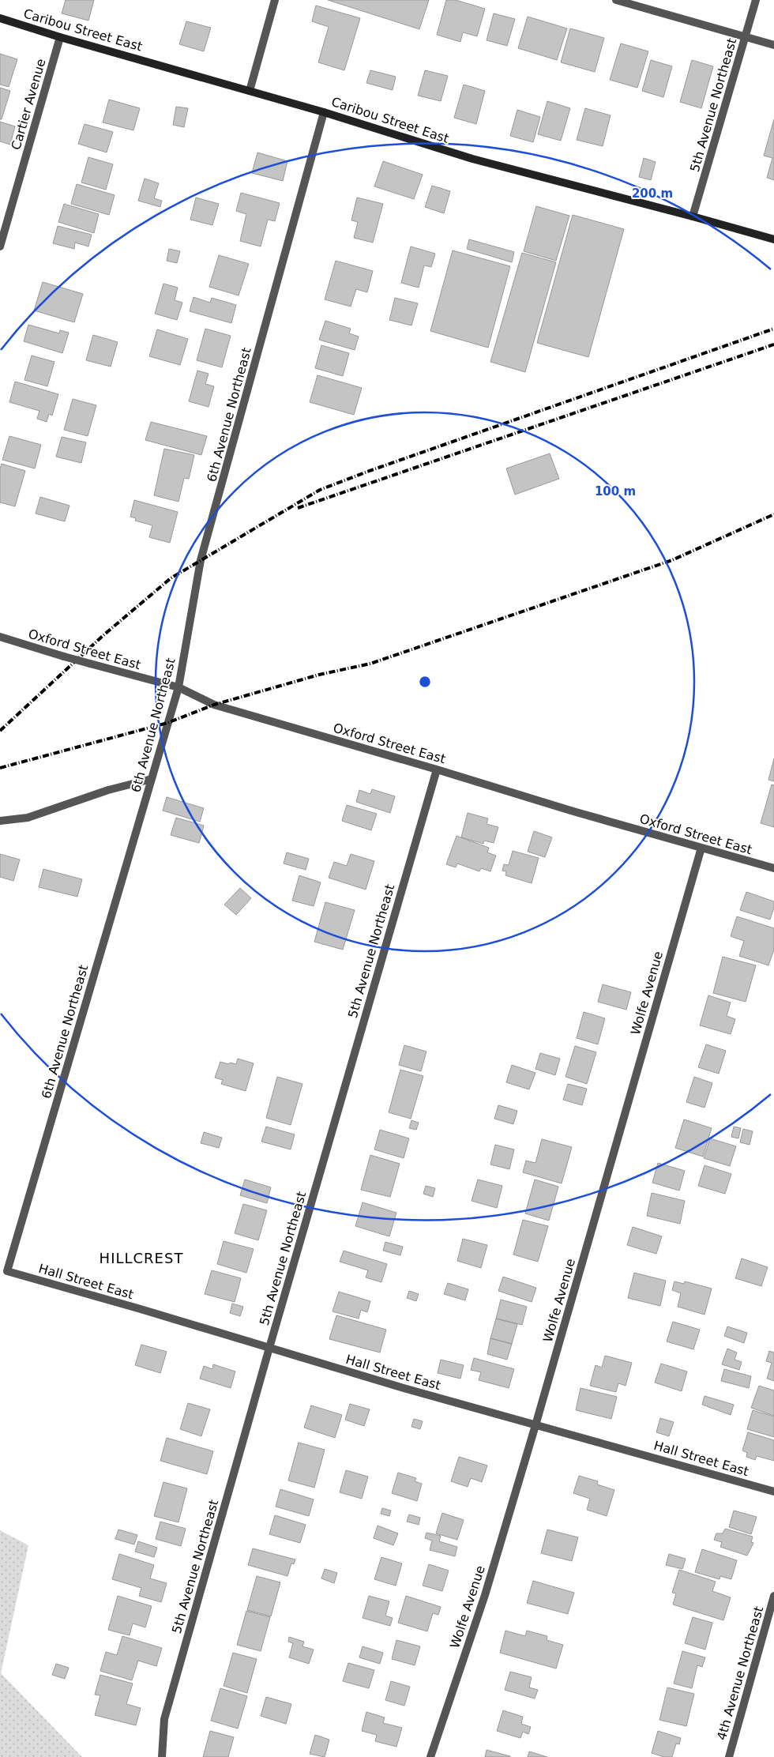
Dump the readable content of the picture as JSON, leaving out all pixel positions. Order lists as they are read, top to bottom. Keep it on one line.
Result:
{"streets":{"street":["Caribou Street East","Cartier Avenue","5th Avenue Northeast","6th Avenue Northeast","Oxford Street East","Wolfe Avenue","Hall Street East","4th Avenue Northeast"]},"crossings":[["Caribou Street East","Cartier Avenue"],["Caribou Street East","5th Avenue Northeast"],["Caribou Street East","6th Avenue Northeast"],["5th Avenue Northeast","Oxford Street East"],["5th Avenue Northeast","Hall Street East"],["6th Avenue Northeast","Oxford Street East"],["6th Avenue Northeast","Hall Street East"],["Oxford Street East","Wolfe Avenue"],["Wolfe Avenue","Hall Street East"]],"districts":["HILLCREST"],"rings":["200 m","100 m"]}
